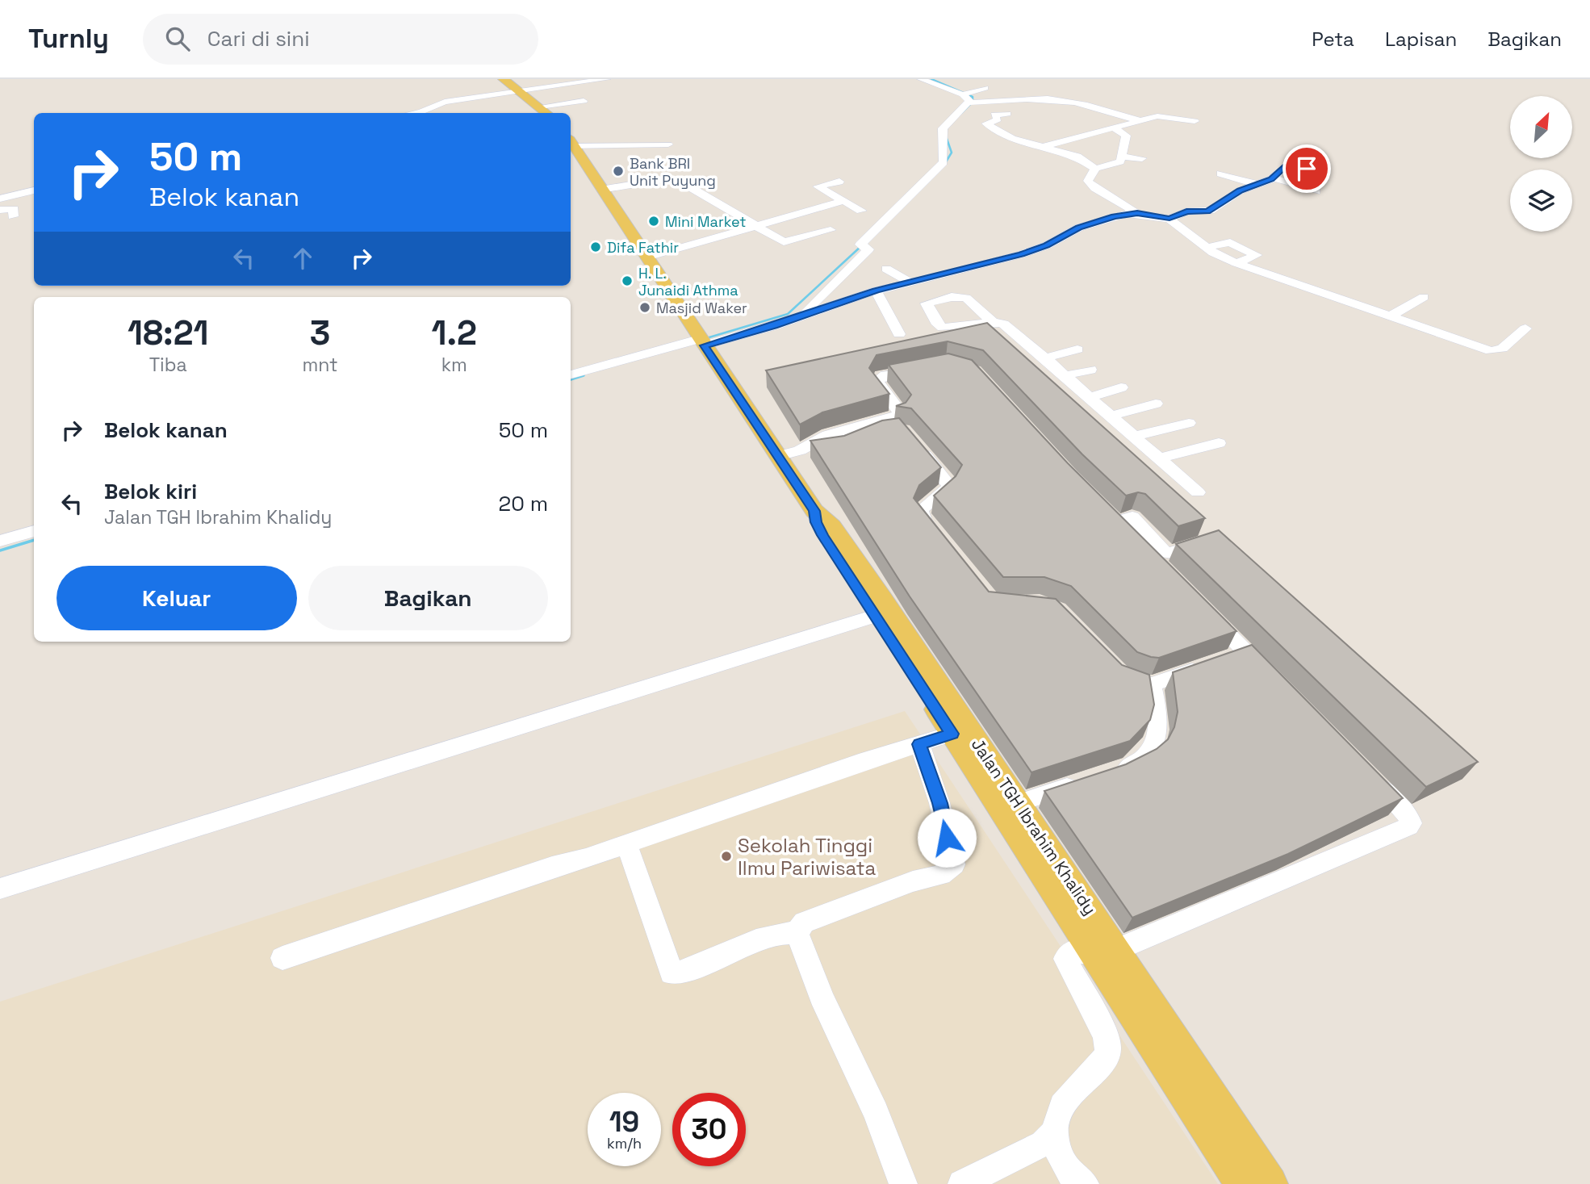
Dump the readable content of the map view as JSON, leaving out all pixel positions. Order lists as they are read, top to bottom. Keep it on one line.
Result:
{"streets":{"main road":["Jalan TGH Ibrahim Khalidy"]},"places":["Bank BRI Unit Puyung","Mini Market","Difa Fathir","H. L. Junaidi Athma","Masjid Waker","Sekolah Tinggi Ilmu Pariwisata"],"north":"top right","page":{"header":"Turnly","search":"Cari di sini","nav":["Peta","Lapisan","Bagikan"],"turn":["50 m","Belok kanan"],"eta":["18:21","Tiba","3","mnt","1.2","km"],"list":[{"name":"Belok kanan","value":"50 m"},{"name":"Belok kiri","note":"Jalan TGH Ibrahim Khalidy","value":"20 m"}],"buttons":["Keluar","Bagikan"],"speed":"19 km/h","limit":"30"}}
